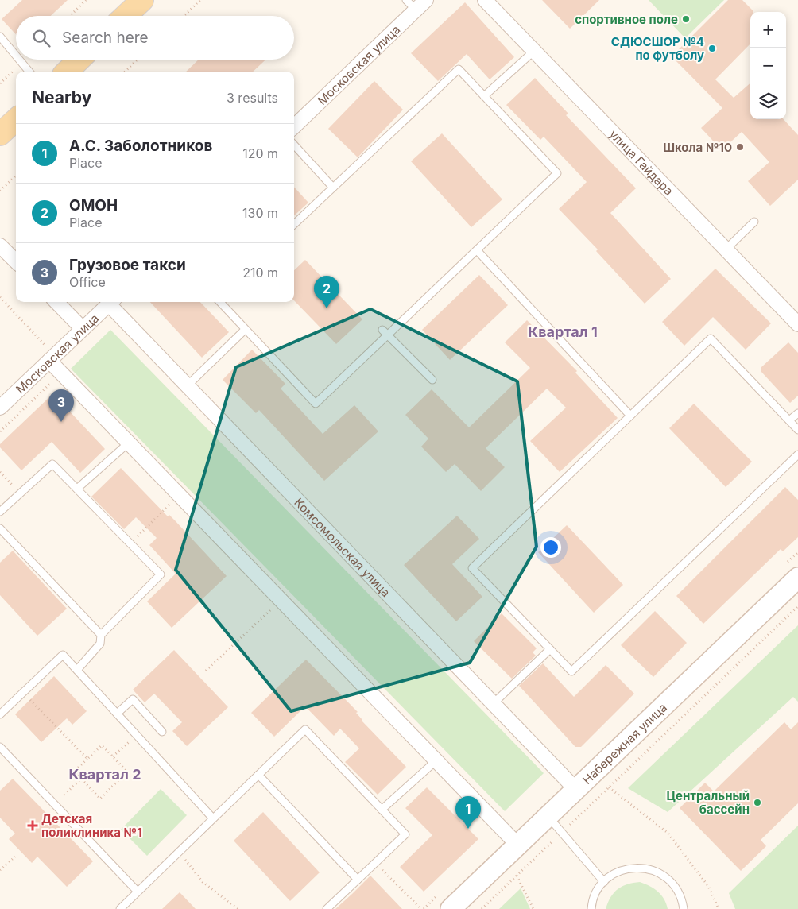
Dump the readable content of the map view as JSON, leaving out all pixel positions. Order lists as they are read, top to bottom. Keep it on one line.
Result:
{"streets":{"street":["Московская улица","улица Гайдара","Комсомольская улица","Набережная улица"]},"crossings":[["Московская улица","Комсомольская улица"],["Комсомольская улица","Набережная улица"]],"districts":["Квартал 1","Квартал 2"],"places":{"other":["спортивное поле","СДЮСШОР №4 по футболу","Школа №10","Центральный бассейн"],"health":["Детская поликлиника №1"]},"page":{"map_buttons":["+","−"],"search":"Search here","heading":["Nearby","3 results"],"list":[{"mark":"1","name":"А.С. Заболотников","note":"Place","value":"120 m"},{"mark":"2","name":"ОМОН","note":"Place","value":"130 m"},{"mark":"3","name":"Грузовое такси","note":"Office","value":"210 m"}],"pins":["2","3","1"]}}
